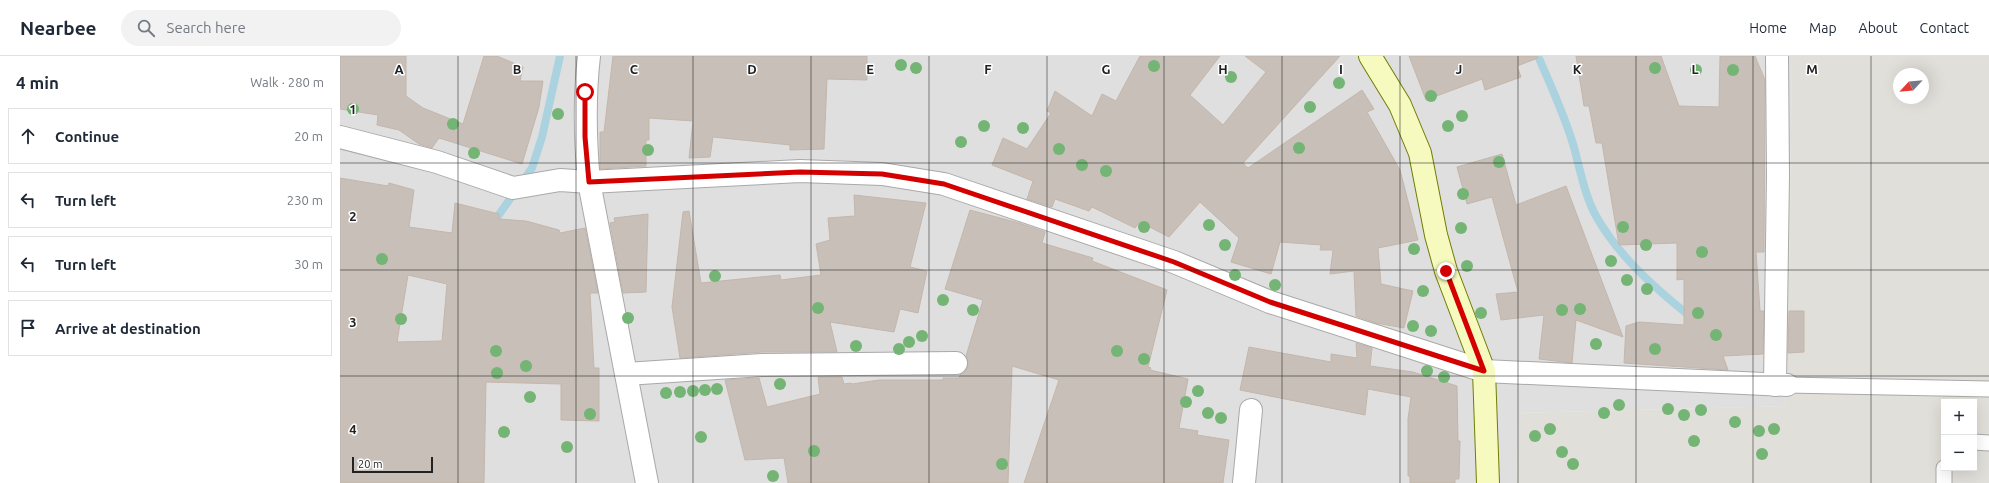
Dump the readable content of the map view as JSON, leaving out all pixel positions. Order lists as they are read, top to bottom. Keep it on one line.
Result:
{"scale_bar":"20 m","north":"bottom left","page":{"header":"Nearbee","search":"Search here","nav":["Home","Map","About","Contact"],"heading":["4 min","Walk · 280 m"],"list":[["Continue","20 m"],["Turn left","230 m"],["Turn left","30 m"],"Arrive at destination"],"map_buttons":["+","−"],"scale":"20 m"},"grid":{"columns":["A","B","C","D","E","F","G","H","I","J","K","L","M"],"rows":["1","2","3","4"]}}
